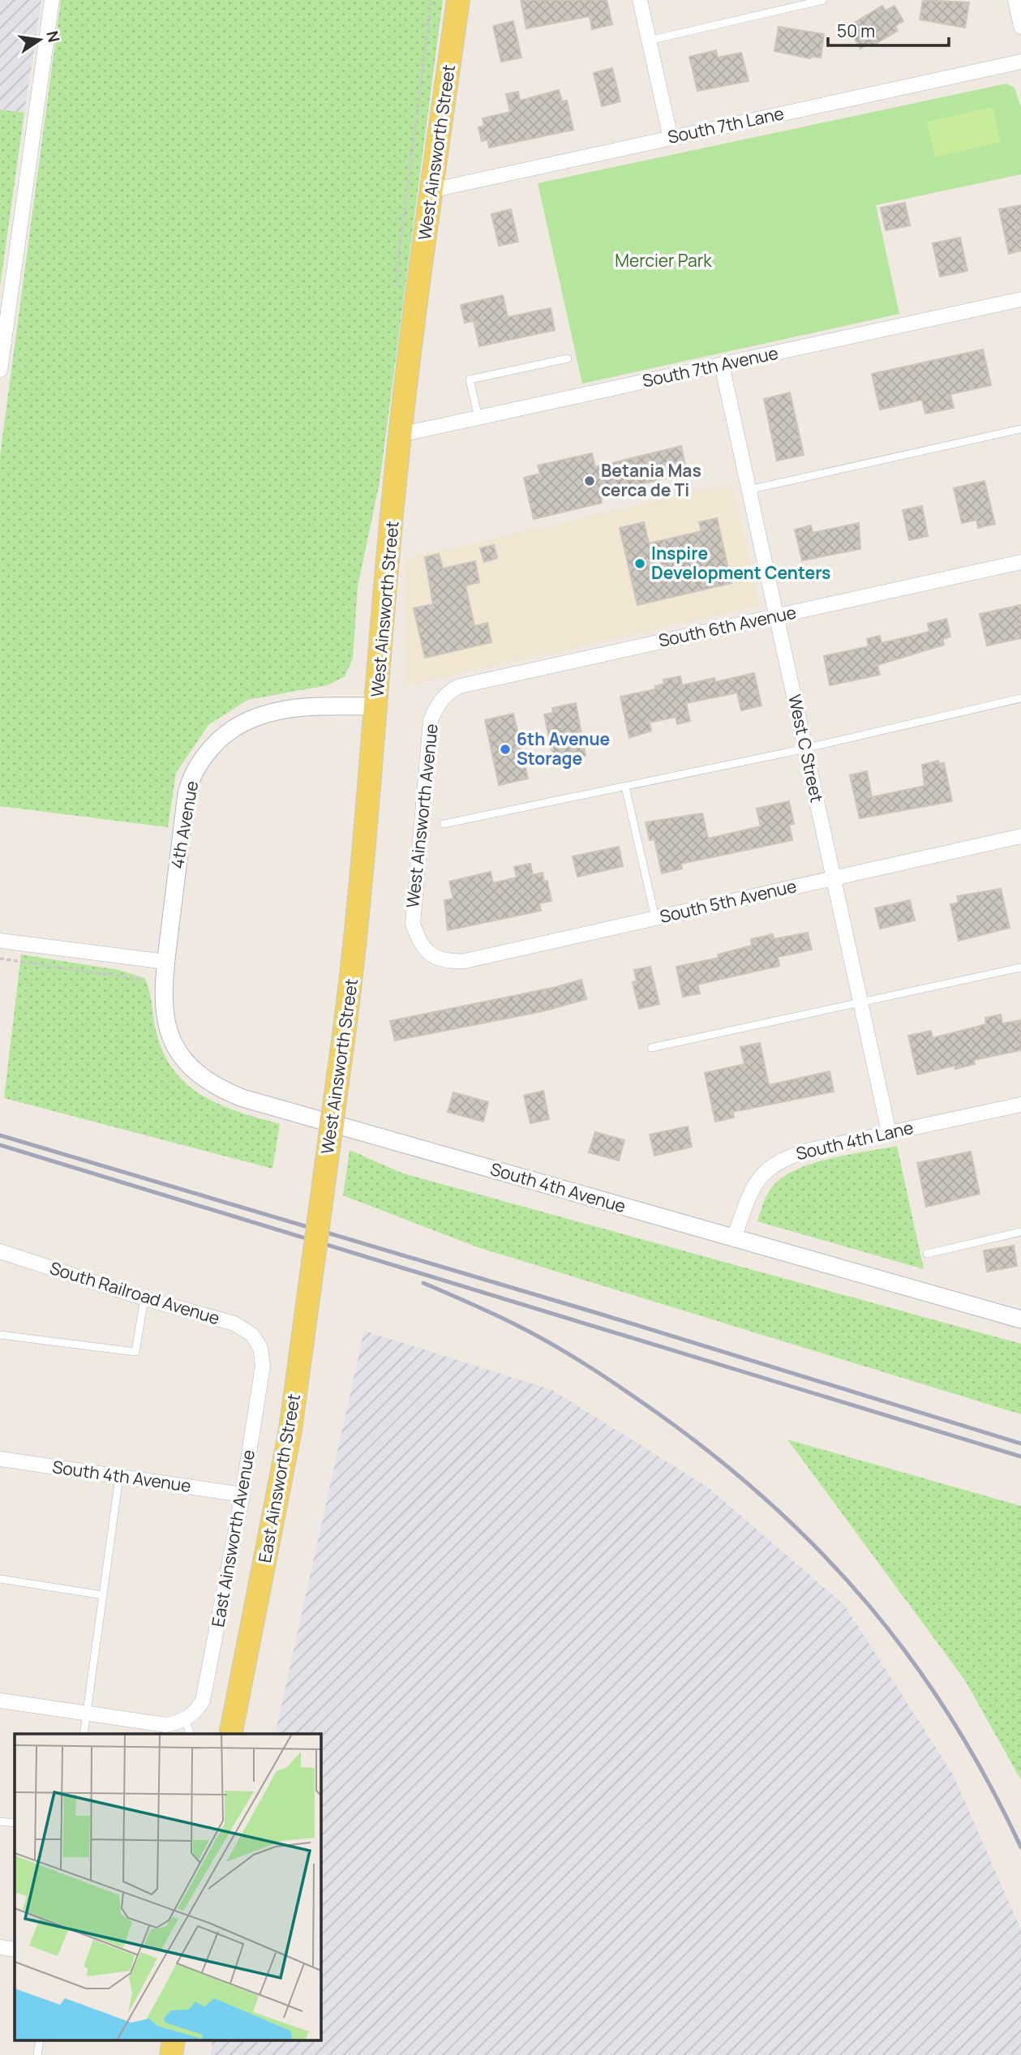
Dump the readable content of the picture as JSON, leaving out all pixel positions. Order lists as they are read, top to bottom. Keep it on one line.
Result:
{"streets":{"main road":["West Ainsworth Street","East Ainsworth Street"],"street":["South 7th Lane","South 7th Avenue","South 6th Avenue","West C Street","West Ainsworth Avenue","4th Avenue","South 5th Avenue","South 4th Lane","South 4th Avenue","South Railroad Avenue","East Ainsworth Avenue"]},"crossings":[["South 7th Lane","West Ainsworth Street"],["West Ainsworth Street","South 7th Avenue"],["West Ainsworth Street","4th Avenue"],["West Ainsworth Street","East Ainsworth Street"],["South 7th Avenue","West C Street"],["South 6th Avenue","West C Street"],["South 6th Avenue","West Ainsworth Avenue"],["West C Street","South 5th Avenue"],["West C Street","South 4th Lane"],["West Ainsworth Avenue","South 5th Avenue"],["4th Avenue","South 4th Avenue"],["South 4th Lane","South 4th Avenue"],["South 4th Avenue","East Ainsworth Avenue"],["South Railroad Avenue","East Ainsworth Avenue"]],"parks":["Mercier Park"],"places":["Betania Mas cerca de Ti","Inspire Development Centers","6th Avenue Storage"],"scale_bar":"50 m","north":"right"}
